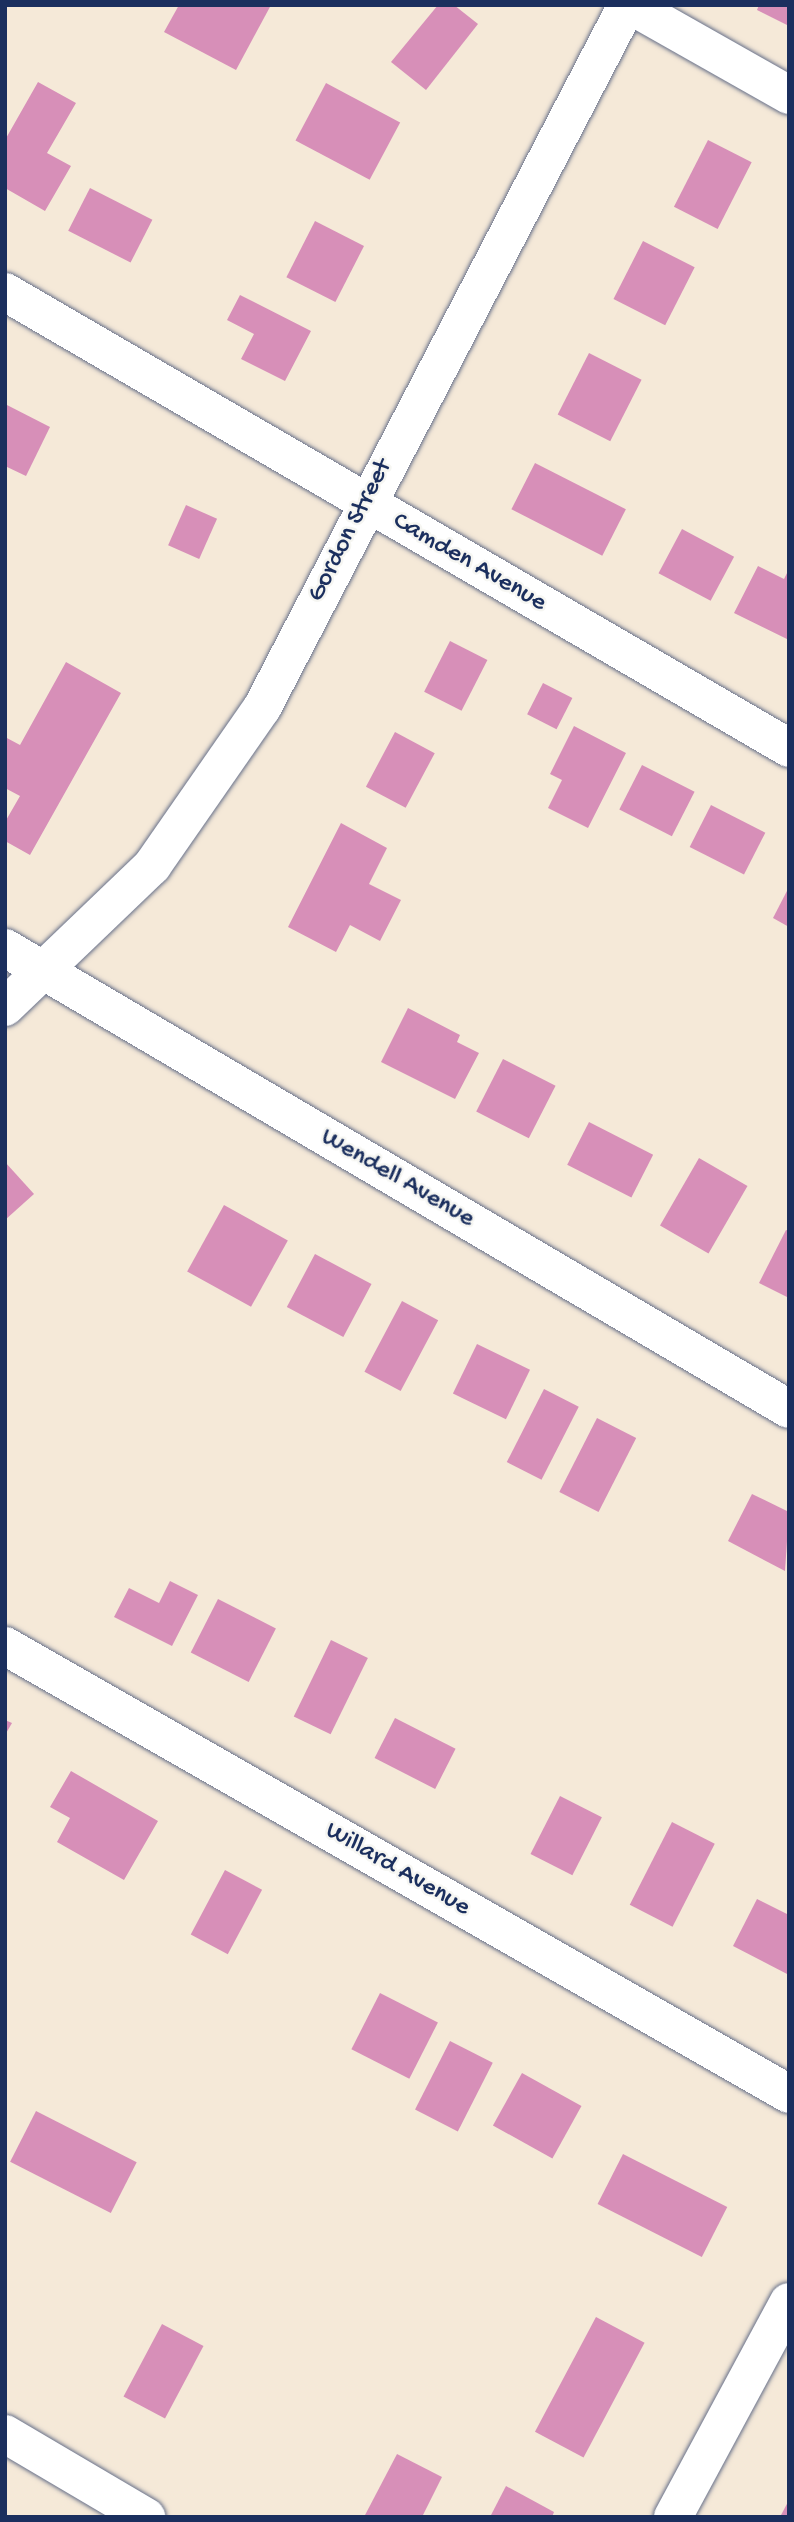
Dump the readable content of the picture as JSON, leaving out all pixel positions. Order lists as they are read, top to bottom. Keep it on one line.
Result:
{"streets":{"street":["Gordon Street","Camden Avenue","Wendell Avenue","Willard Avenue"]},"crossings":[["Gordon Street","Camden Avenue"],["Gordon Street","Wendell Avenue"]]}
